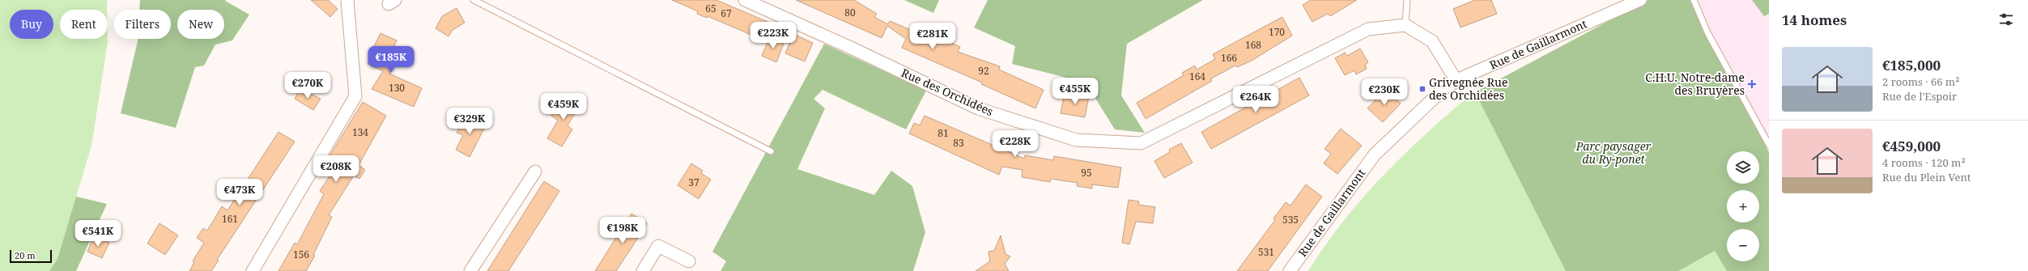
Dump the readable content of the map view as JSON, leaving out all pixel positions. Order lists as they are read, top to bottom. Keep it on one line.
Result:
{"streets":{"street":["Rue de Gaillarmont","Rue des Orchidées"]},"parks":["Parc paysager du Ry-ponet"],"places":{"health":["C.H.U. Notre-dame des Bruyères"],"transit":["Grivegnée Rue des Orchidées"]},"house_numbers":["65","80","67","170","168","166","92","164","130","134","81","83","95","37","161","535","531","156"],"scale_bar":"20 m","page":{"heading":"14 homes","chip":["Buy","Rent","Filters","New"],"price":["€223K","€281K","€185K","€270K","€455K","€230K","€264K","€459K","€329K","€228K","€208K","€473K","€198K","€541K"],"list":[{"name":"€185,000","note":"2 rooms · 66 m² · Rue de l'Espoir"},{"name":"€459,000","note":"4 rooms · 120 m² · Rue du Plein Vent"}],"map_buttons":["+","−"],"scale":"20 m"}}
